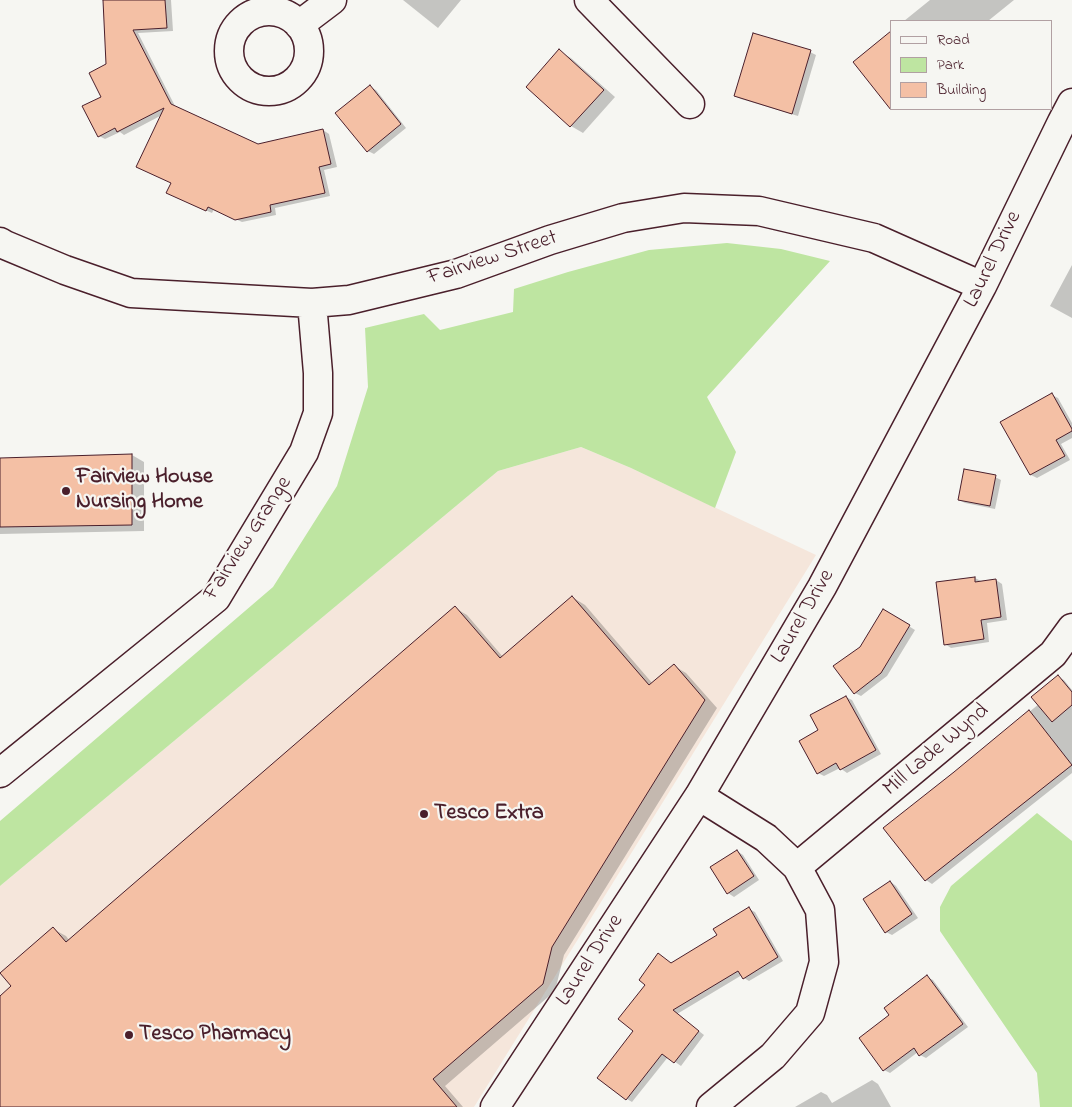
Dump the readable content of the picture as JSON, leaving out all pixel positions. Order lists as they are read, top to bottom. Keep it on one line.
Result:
{"streets":{"street":["Fairview Street","Laurel Drive","Fairview Grange","Mill Lade Wynd"]},"crossings":[["Fairview Street","Laurel Drive"],["Fairview Street","Fairview Grange"]],"places":["Fairview House Nursing Home","Tesco Extra","Tesco Pharmacy"],"legend":["Road","Park","Building"]}
